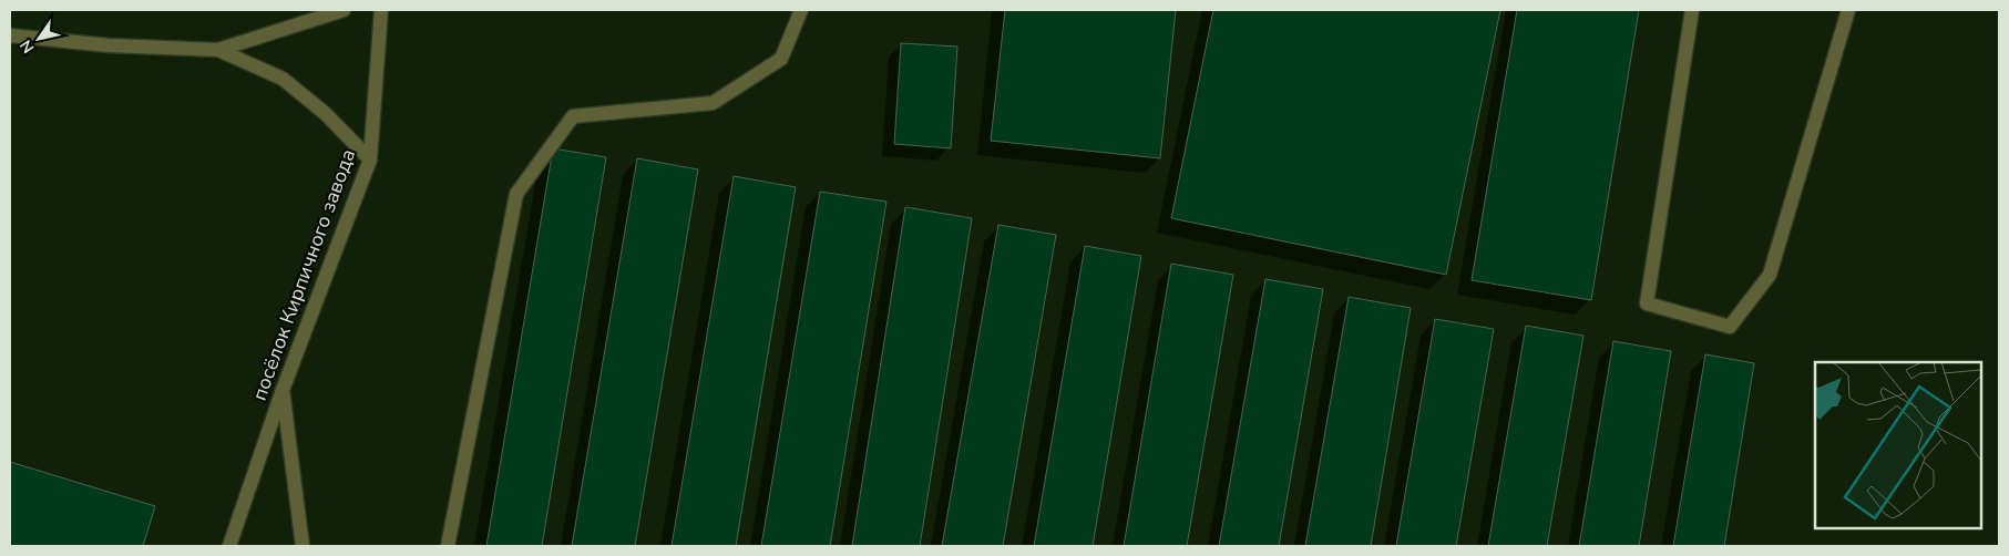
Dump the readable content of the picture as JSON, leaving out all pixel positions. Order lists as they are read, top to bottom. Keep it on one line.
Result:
{"streets":{"street":["посёлок Кирпичного завода"]},"north":"bottom left"}
